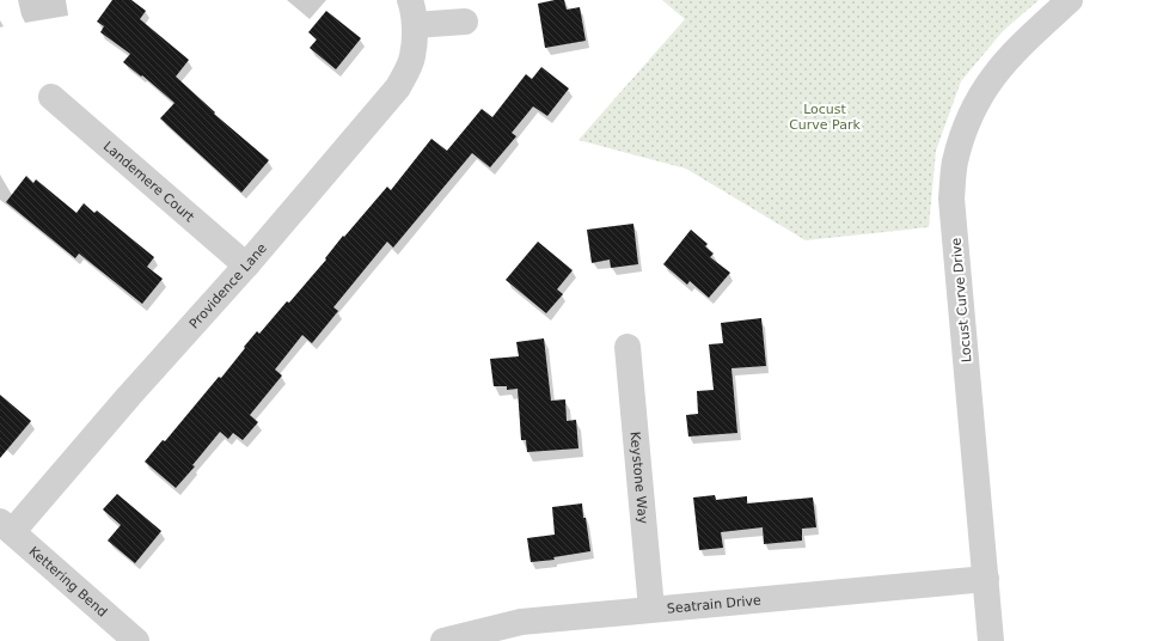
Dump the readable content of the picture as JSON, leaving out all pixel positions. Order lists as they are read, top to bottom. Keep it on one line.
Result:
{"streets":{"street":["Landemere Court","Providence Lane","Locust Curve Drive","Keystone Way","Kettering Bend","Seatrain Drive"]},"crossings":[["Landemere Court","Providence Lane"],["Providence Lane","Kettering Bend"],["Locust Curve Drive","Seatrain Drive"],["Keystone Way","Seatrain Drive"]],"parks":["Locust Curve Park"]}
